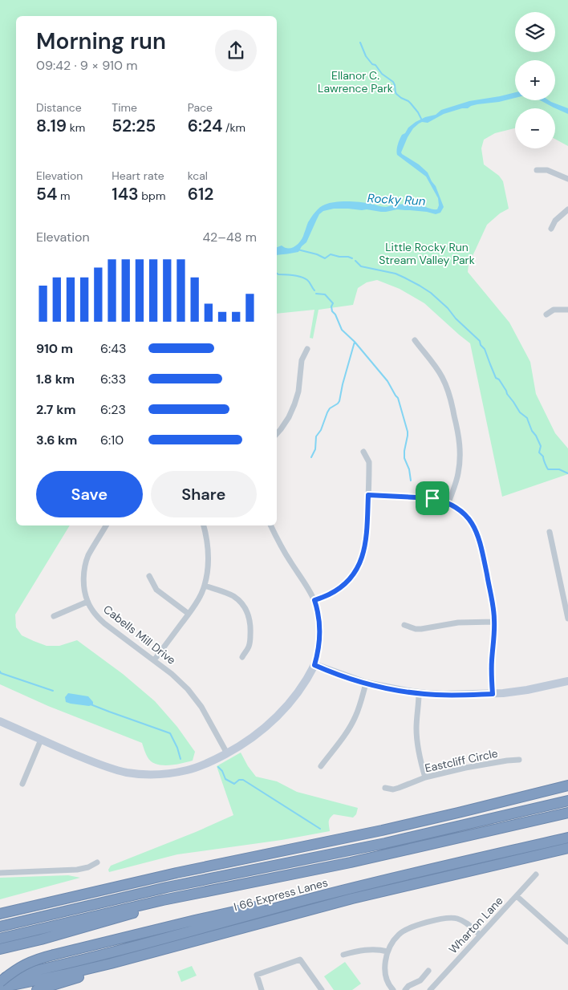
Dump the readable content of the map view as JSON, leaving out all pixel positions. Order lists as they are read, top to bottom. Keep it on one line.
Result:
{"streets":{"highway":["I 66 Express Lanes"],"street":["Cabells Mill Drive","Eastcliff Circle","Wharton Lane"]},"water":["Rocky Run"],"parks":["Ellanor C. Lawrence Park","Little Rocky Run Stream Valley Park"],"page":{"map_buttons":["+","−"],"heading":["Morning run","09:42 · 9 × 910 m"],"stats":[["Distance","8.19 km"],["Time","52:25"],["Pace","6:24 /km"],["Elevation","54 m"],["Heart rate","143 bpm"],["kcal","612"]],"chart":["Elevation","42–48 m"],"list":[{"name":"910 m","note":"6:43"},{"name":"1.8 km","note":"6:33"},{"name":"2.7 km","note":"6:23"},{"name":"3.6 km","note":"6:10"}],"buttons":["Save","Share"]}}
